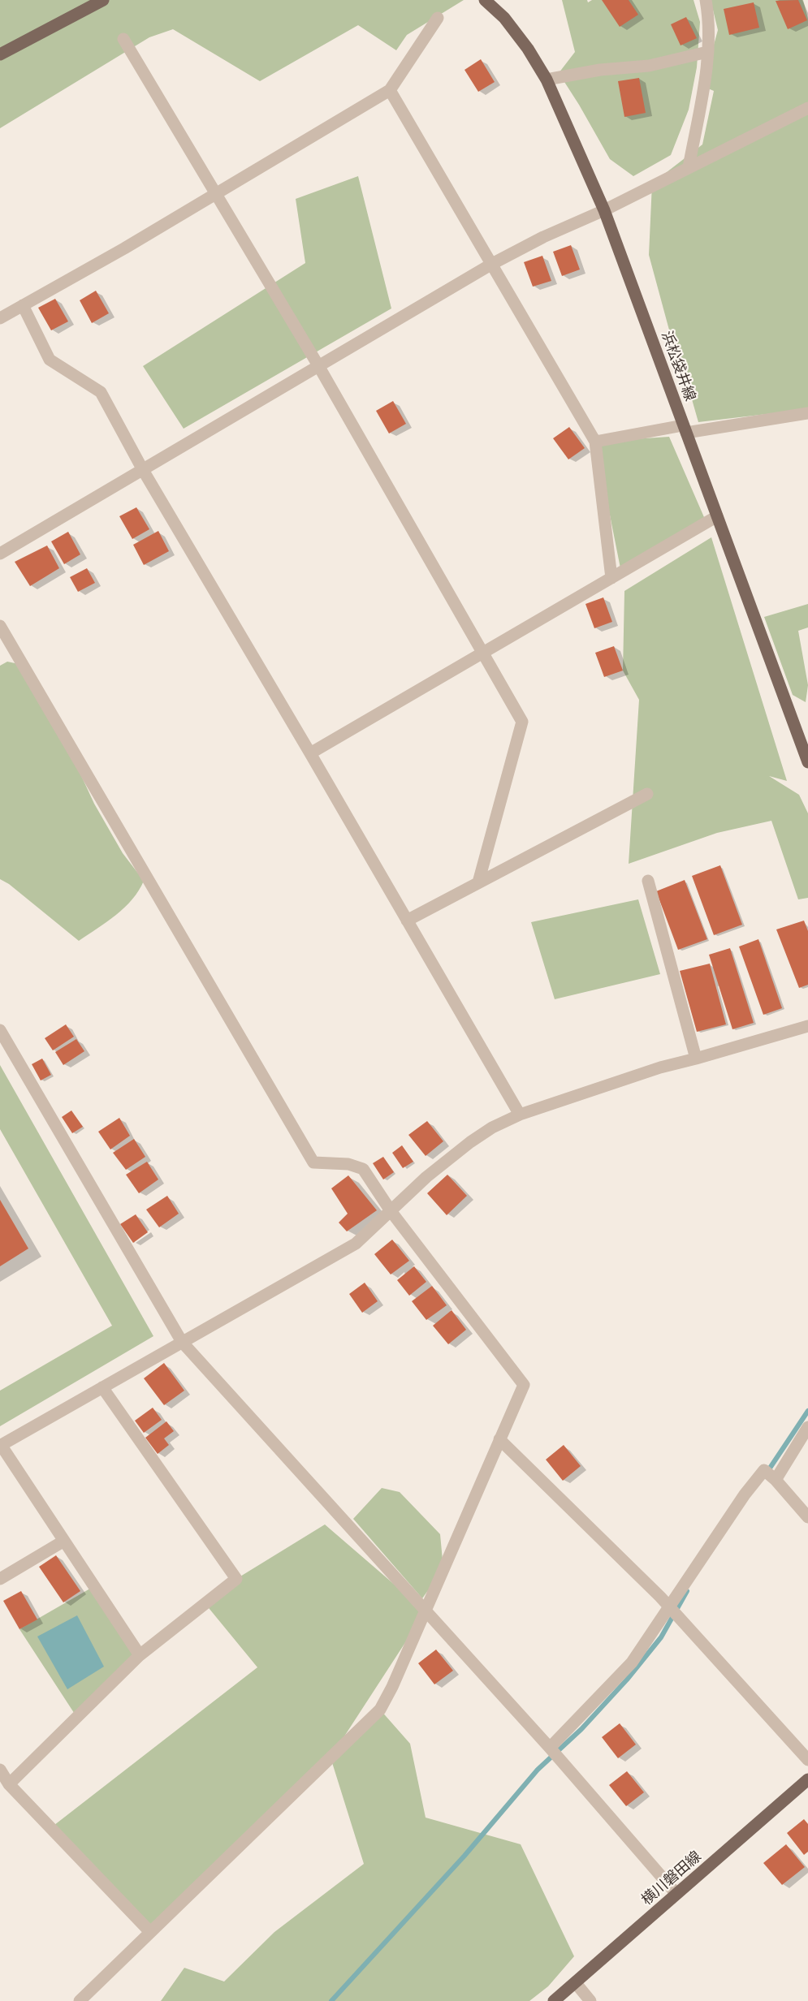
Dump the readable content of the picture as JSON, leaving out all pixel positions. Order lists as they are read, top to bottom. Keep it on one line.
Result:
{"streets":{"main road":["浜松袋井線","横川磐田線"]}}
